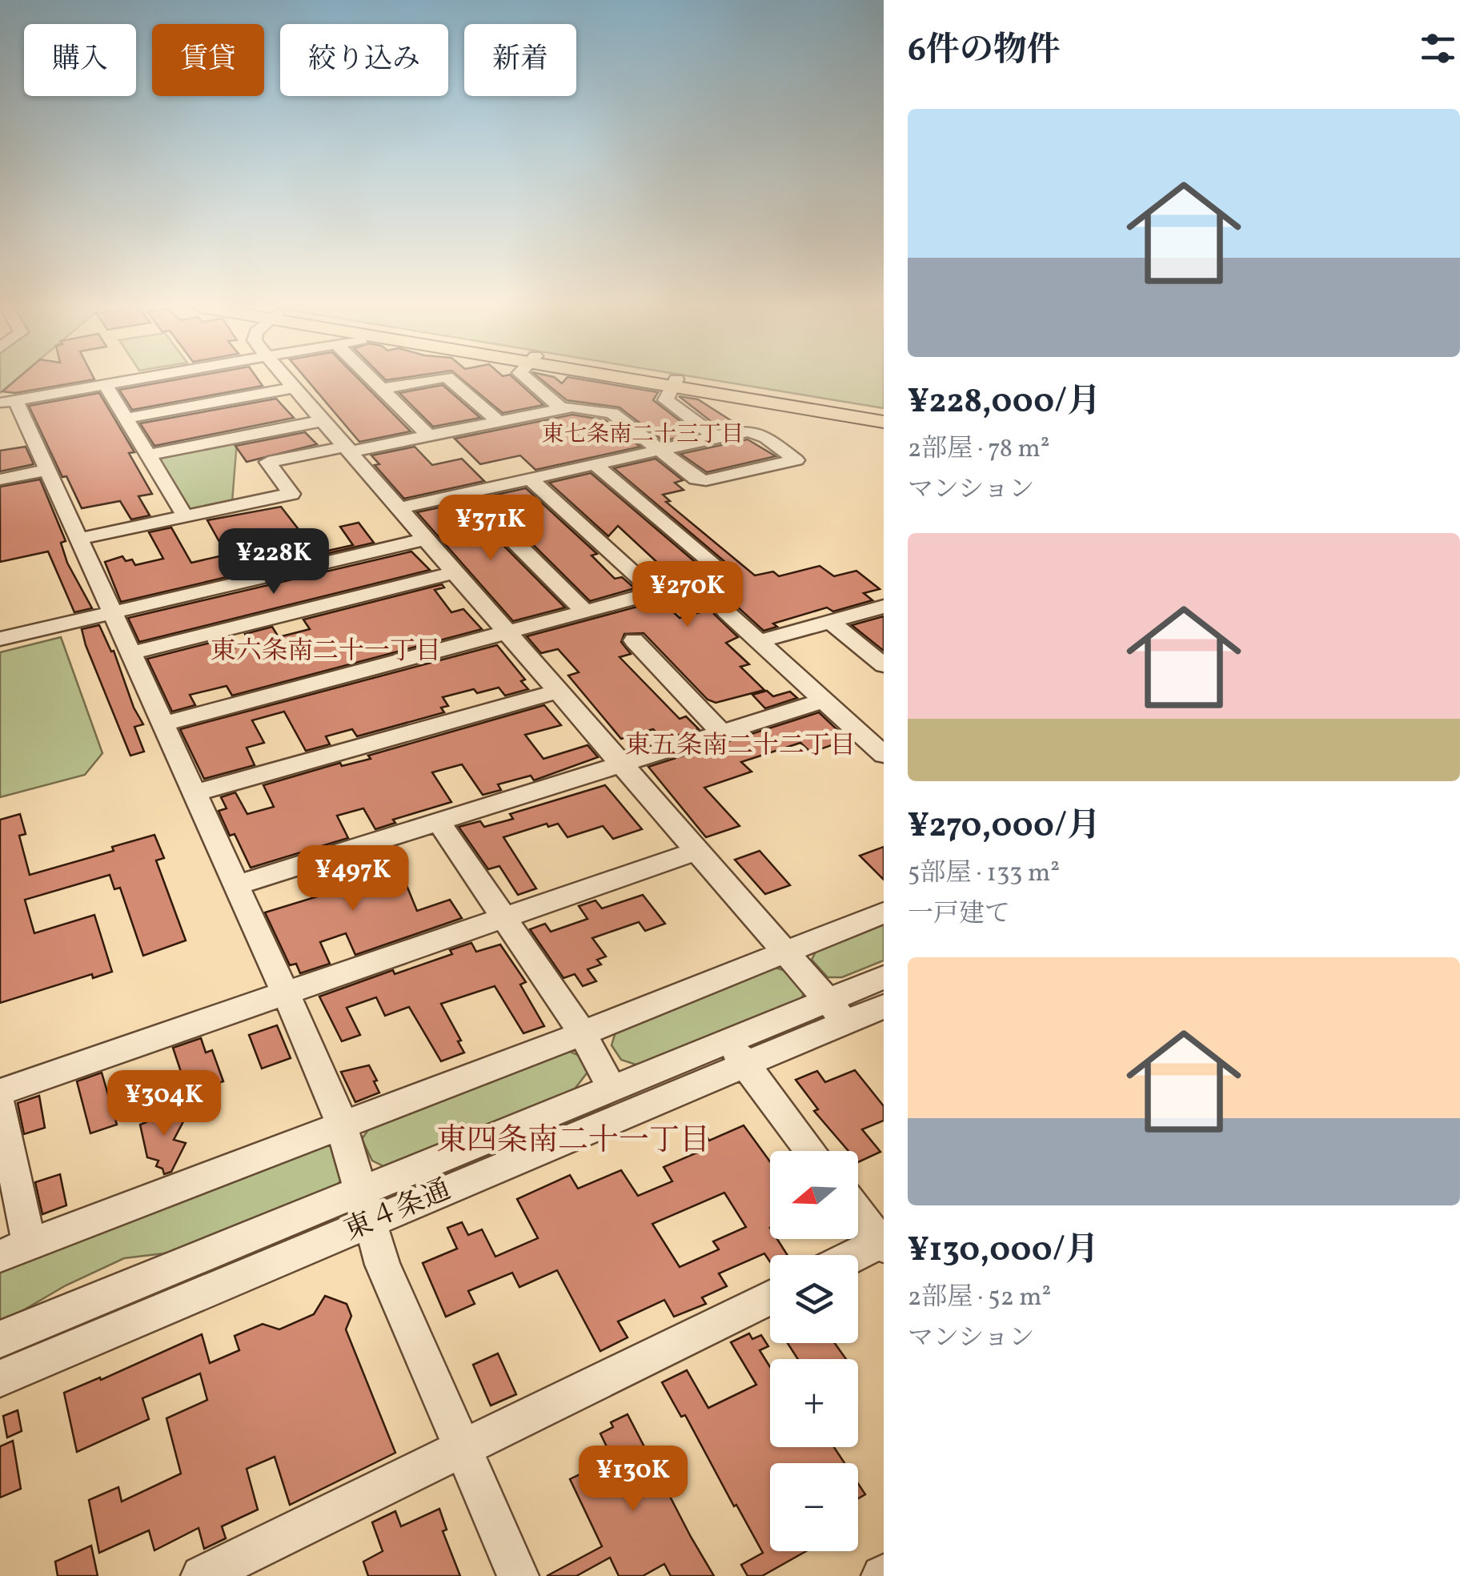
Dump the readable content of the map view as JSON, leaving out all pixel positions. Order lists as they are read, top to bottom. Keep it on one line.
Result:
{"streets":{"street":["東４条通"]},"districts":["東七条南二十三丁目","東六条南二十一丁目","東五条南二十二丁目","東四条南二十一丁目"],"north":"left","page":{"heading":"6件の物件","chip":["購入","賃貸","絞り込み","新着"],"list":[{"name":"¥228,000/月","note":"2部屋 · 78 m² · マンション"},{"name":"¥270,000/月","note":"5部屋 · 133 m² · 一戸建て"},{"name":"¥130,000/月","note":"2部屋 · 52 m² · マンション"}],"price":["¥371K","¥228K","¥270K","¥497K","¥304K","¥130K"],"map_buttons":["+","−"]}}
